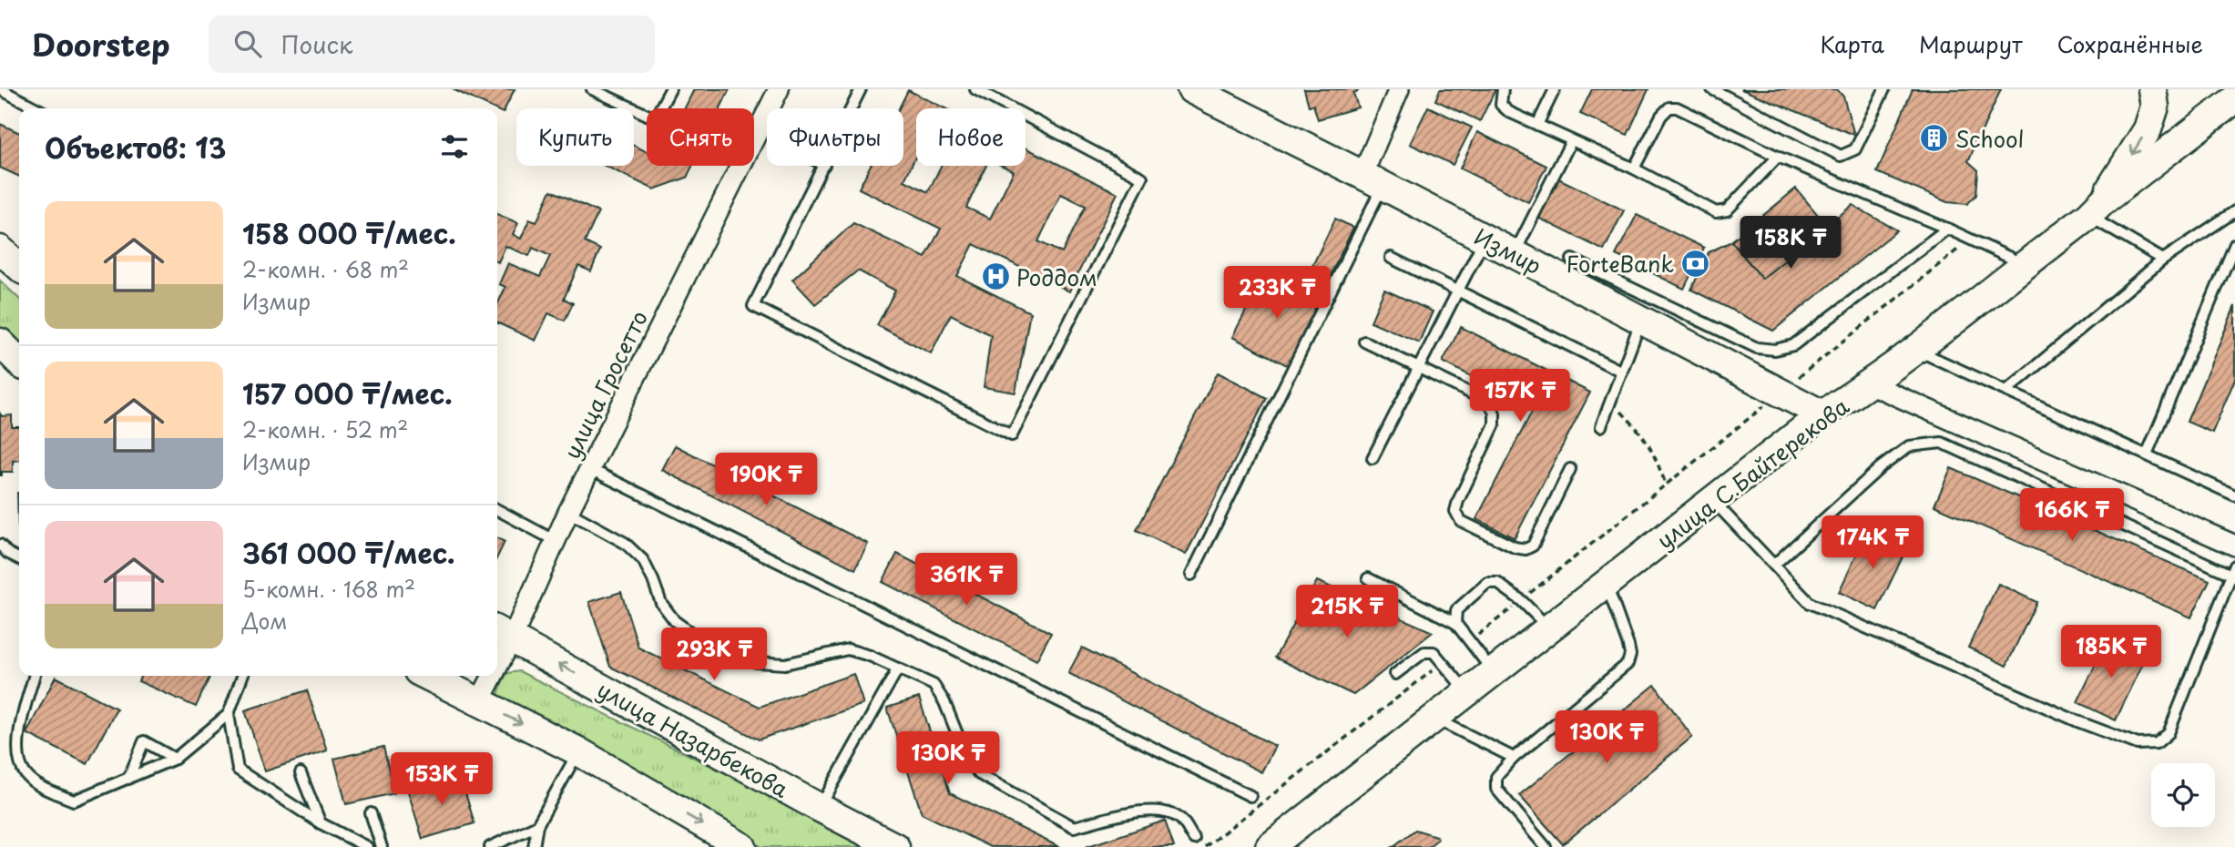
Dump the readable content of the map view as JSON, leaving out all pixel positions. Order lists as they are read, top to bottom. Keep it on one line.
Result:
{"streets":{"street":["Измир","улица Гросетто","улица С.Байтерекова","улица Назарбекова"]},"crossings":[["Измир","улица С.Байтерекова"],["улица Гросетто","улица Назарбекова"]],"places":{"building":["School"],"bank":["ForteBank"],"hospital":["Роддом"]},"page":{"header":"Doorstep","search":"Поиск","nav":["Карта","Маршрут","Сохранённые"],"chip":["Купить","Снять","Фильтры","Новое"],"heading":"Объектов: 13","list":[{"name":"158 000 ₸/мес.","note":"2-комн. · 68 m² · Измир"},{"name":"157 000 ₸/мес.","note":"2-комн. · 52 m² · Измир"},{"name":"361 000 ₸/мес.","note":"5-комн. · 168 m² · Дом"}],"price":["158K ₸","233K ₸","157K ₸","190K ₸","166K ₸","174K ₸","361K ₸","215K ₸","185K ₸","293K ₸","130K ₸","130K ₸","153K ₸"]}}
